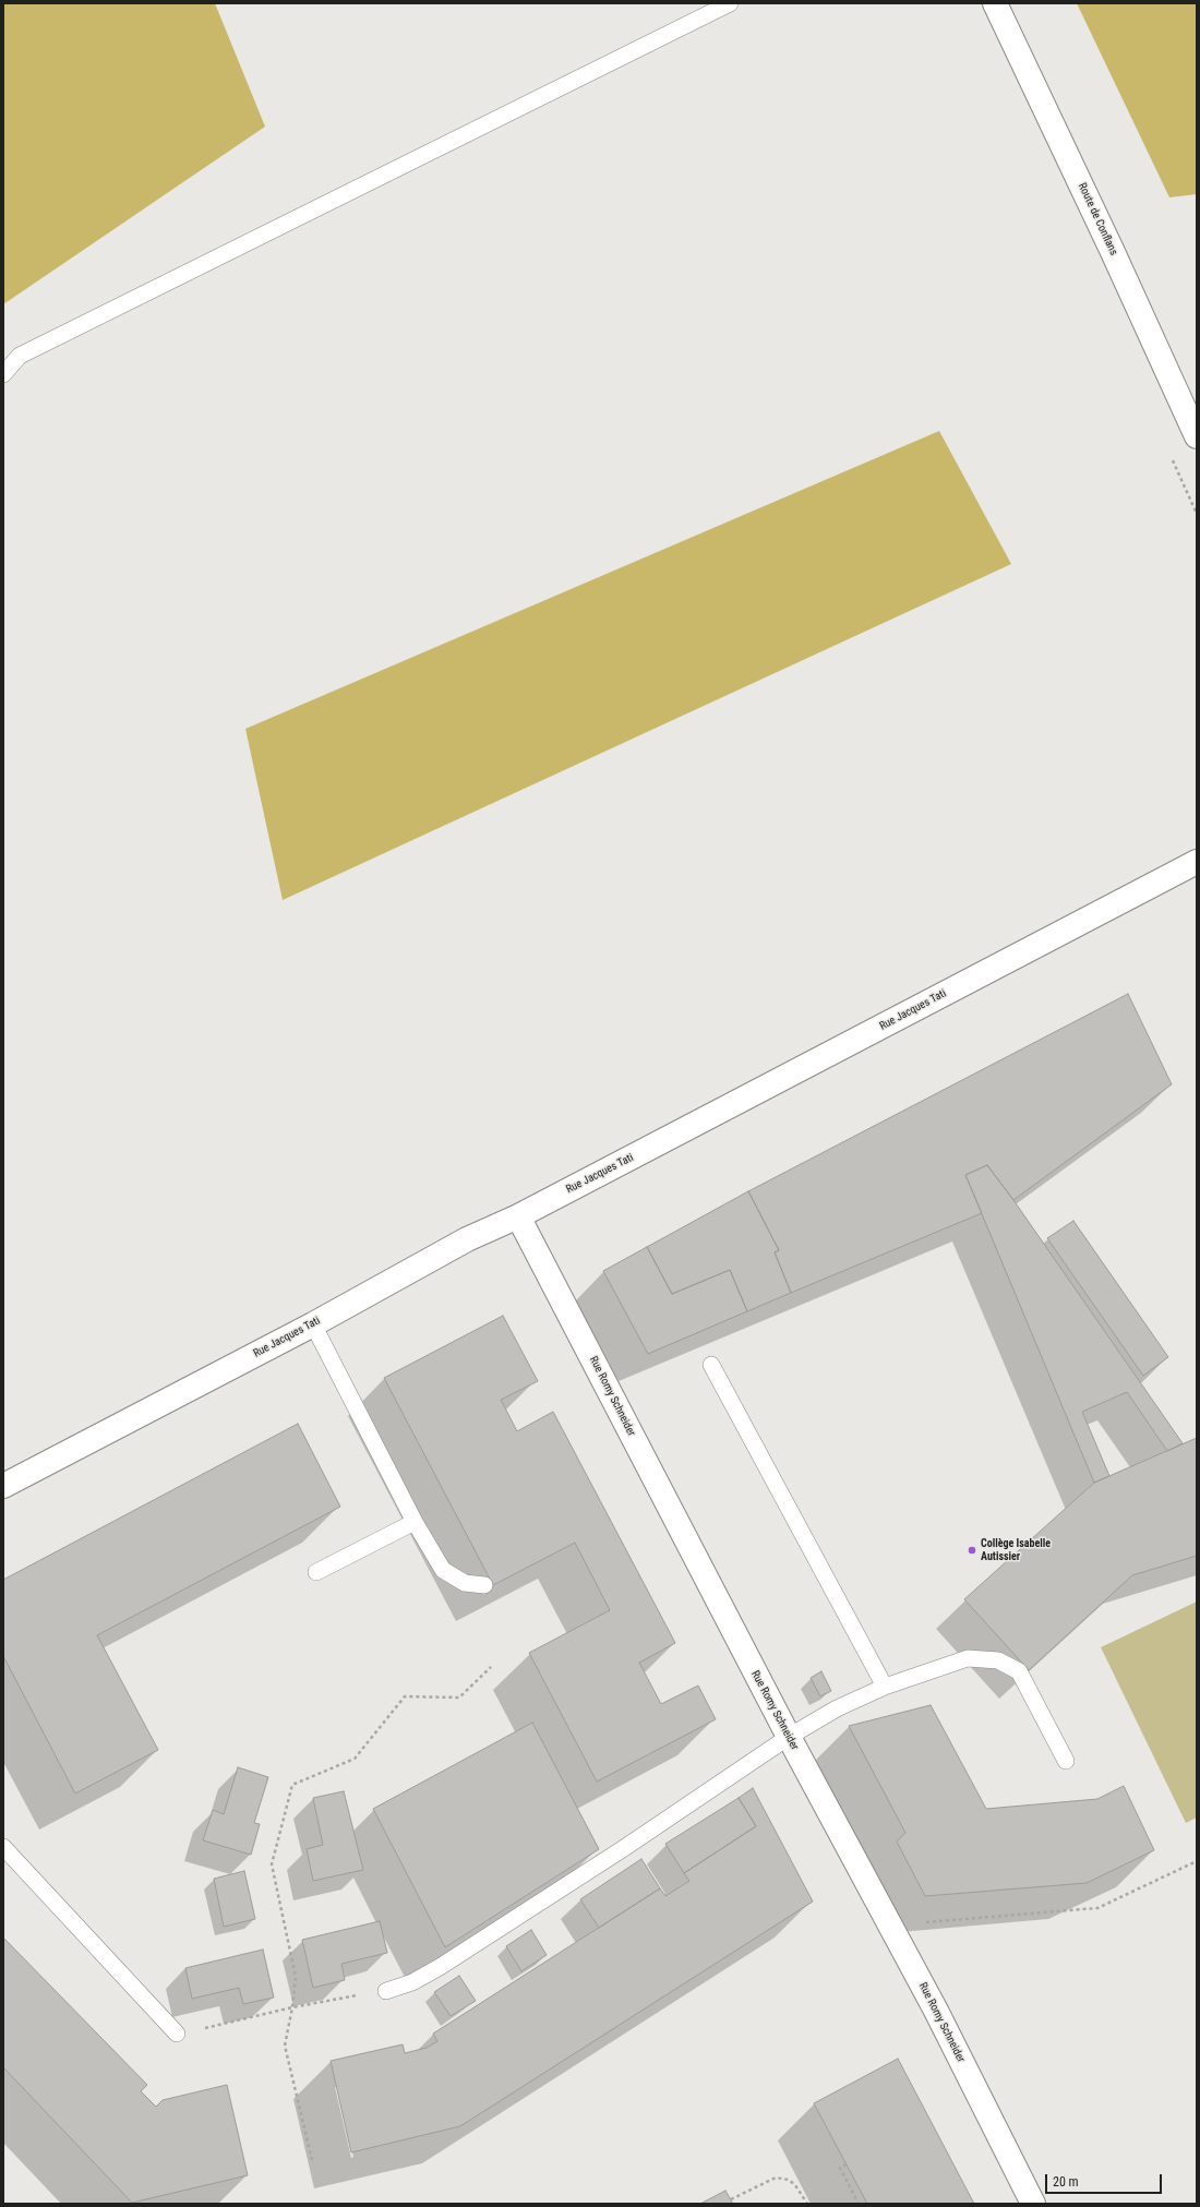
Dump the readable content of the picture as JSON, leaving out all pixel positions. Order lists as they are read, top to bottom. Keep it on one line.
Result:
{"streets":{"street":["Route de Conflans","Rue Jacques Tati","Rue Romy Schneider"]},"crossings":[["Rue Jacques Tati","Rue Romy Schneider"]],"places":["Collège Isabelle Autissier"],"scale_bar":"20 m"}
